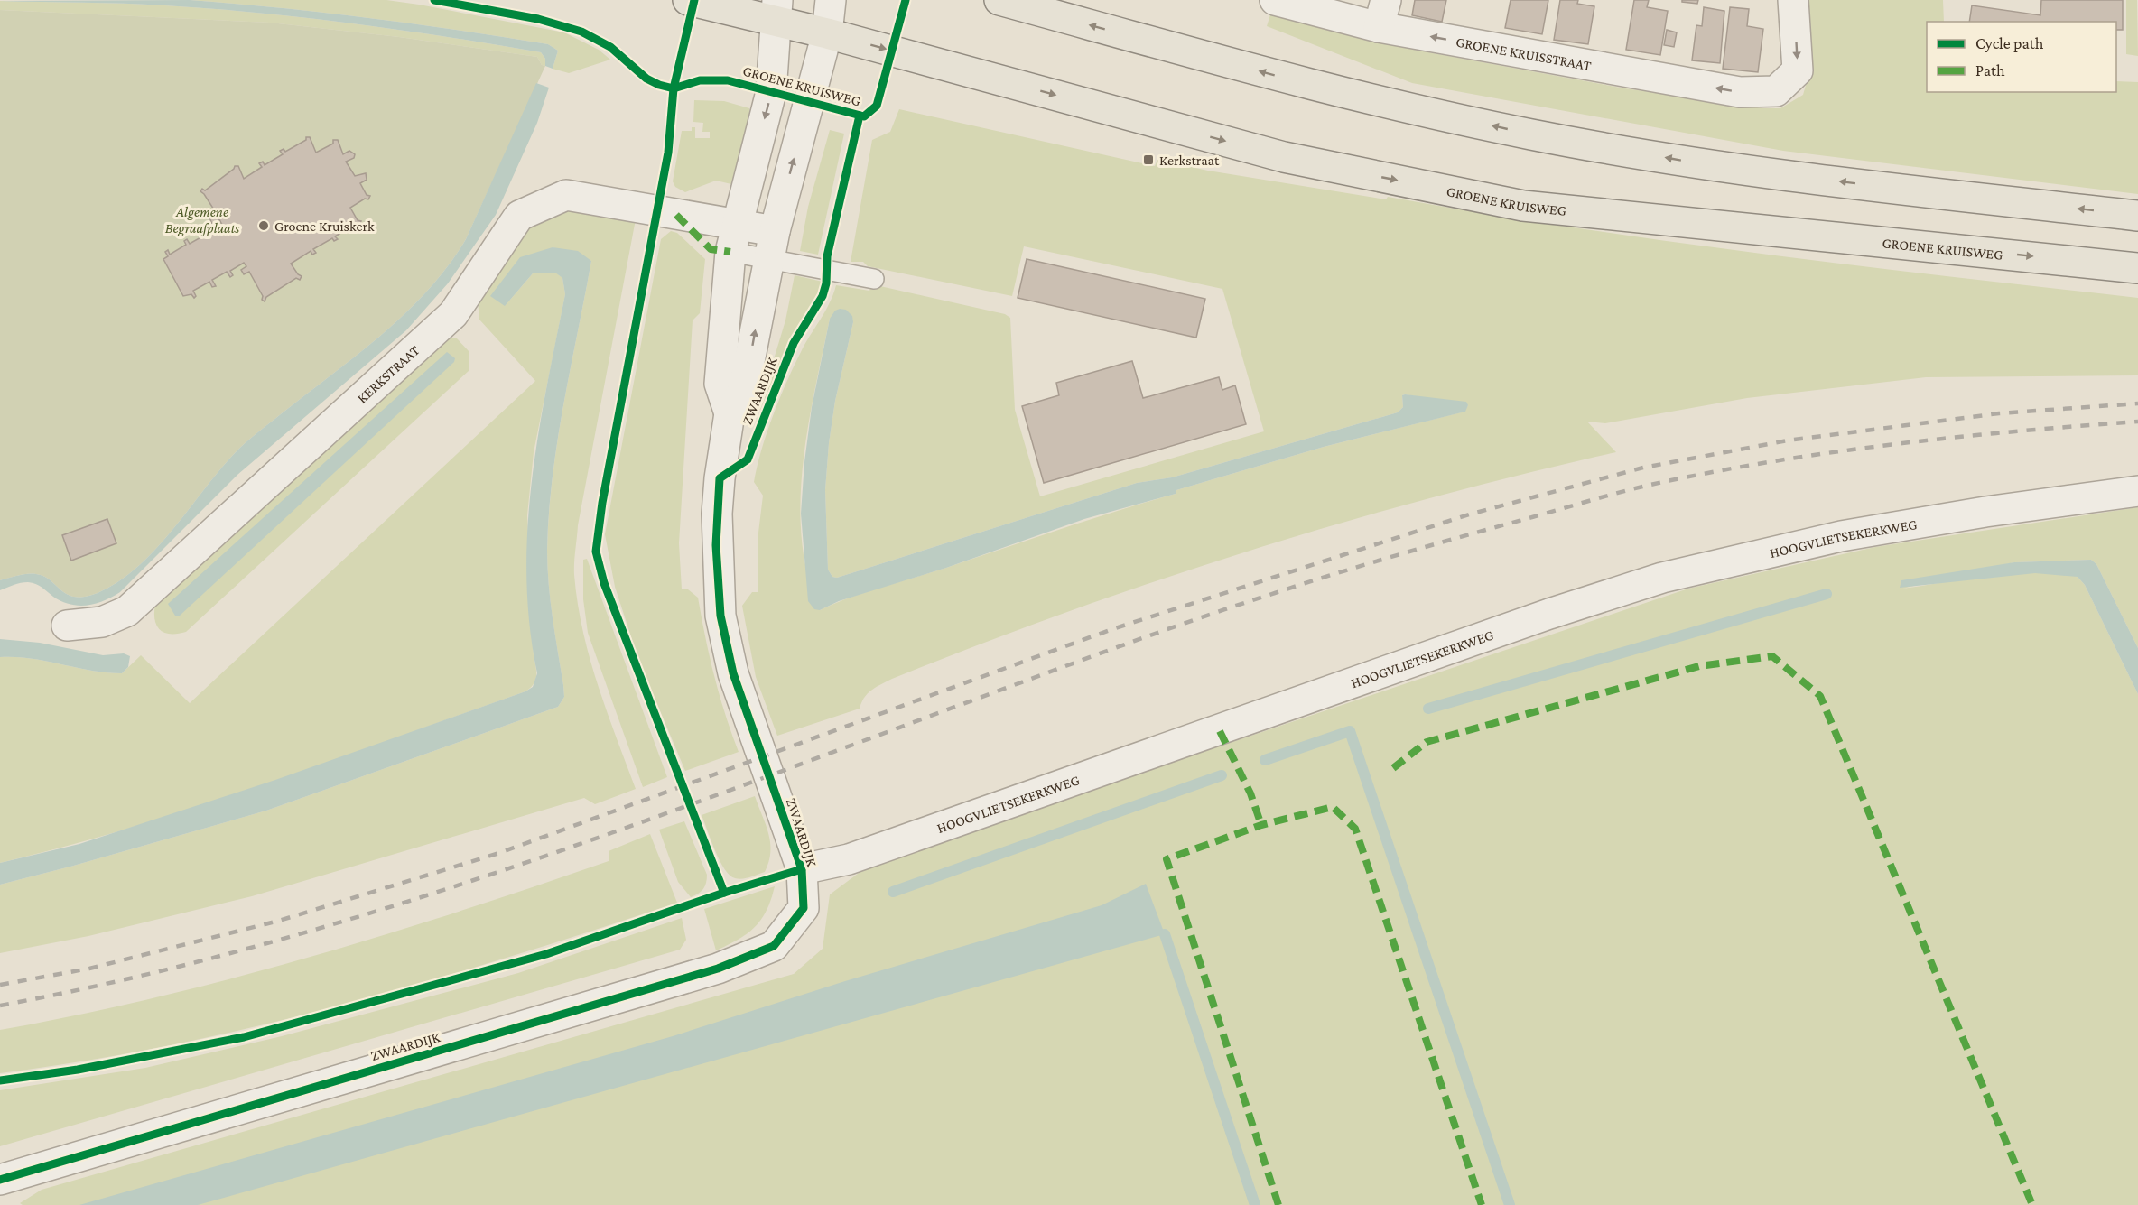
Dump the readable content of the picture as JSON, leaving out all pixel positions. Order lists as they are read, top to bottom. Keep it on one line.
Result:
{"streets":{"main road":["GROENE KRUISWEG"],"street":["GROENE KRUISSTRAAT","KERKSTRAAT","ZWAARDIJK","HOOGVLIETSEKERKWEG"]},"crossings":[["GROENE KRUISWEG","ZWAARDIJK"],["KERKSTRAAT","ZWAARDIJK"],["ZWAARDIJK","HOOGVLIETSEKERKWEG"]],"one_way":["GROENE KRUISSTRAAT"],"parks":["Algemene Begraafplaats"],"places":{"transit":["Kerkstraat"],"other":["Groene Kruiskerk"]},"legend":["Cycle path","Path"]}
